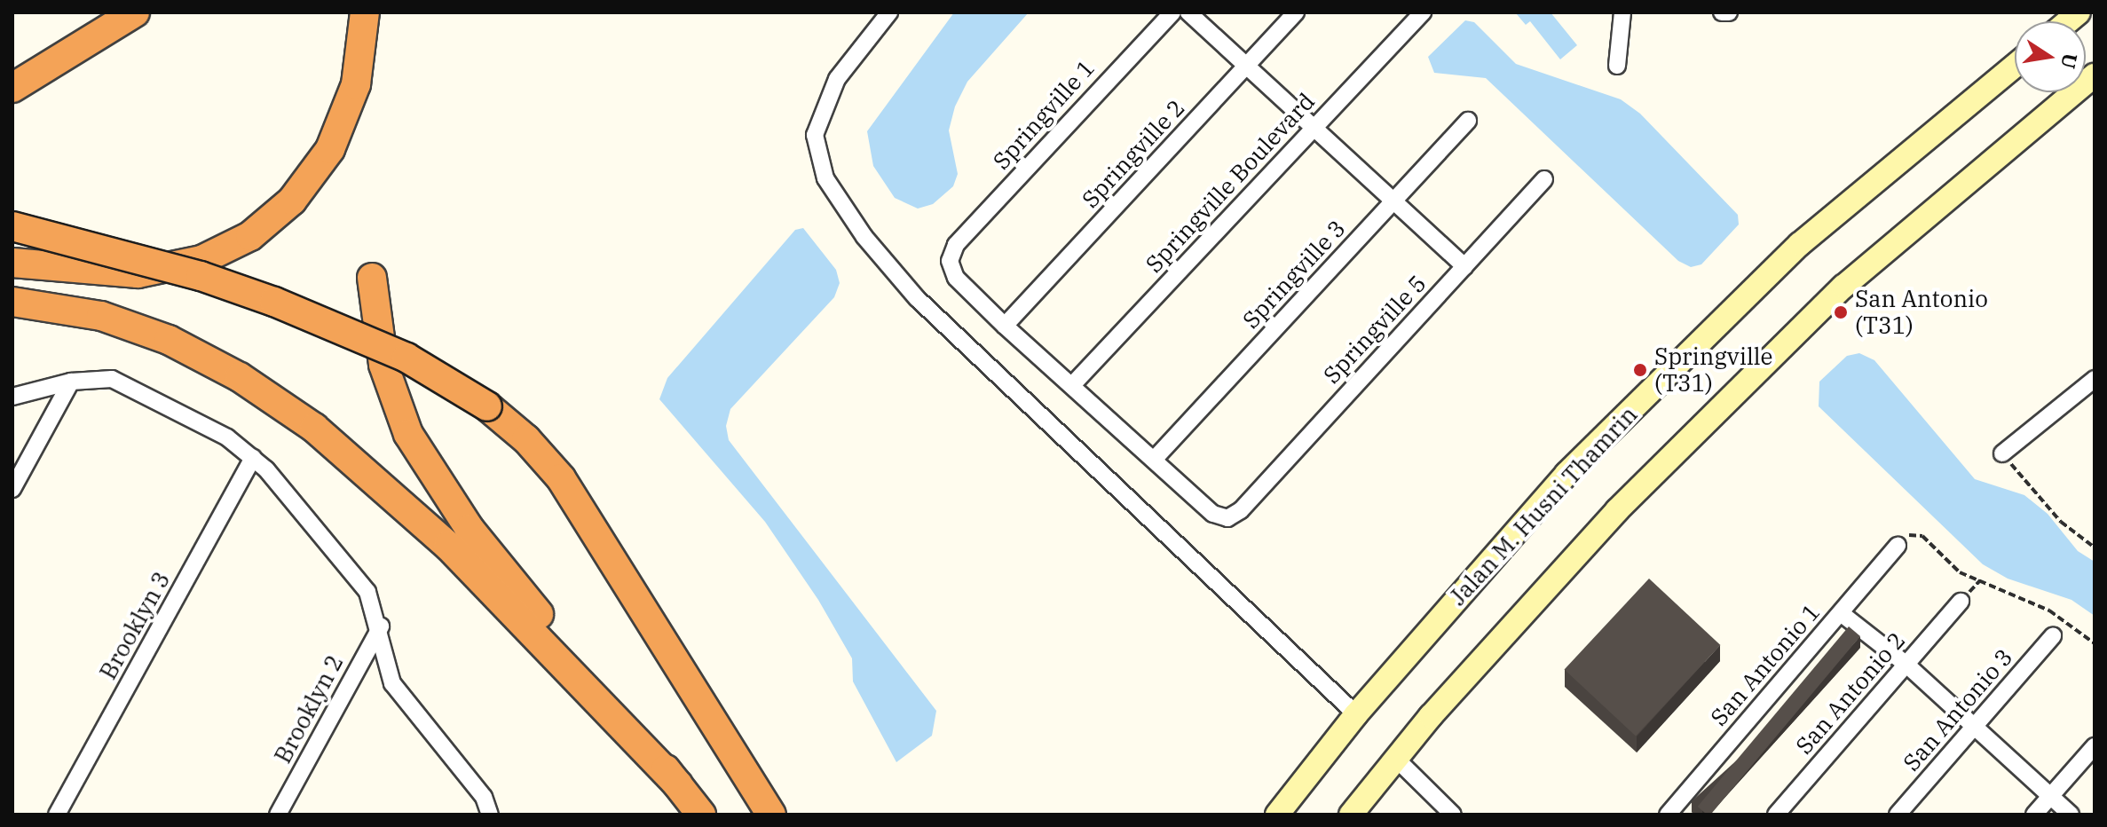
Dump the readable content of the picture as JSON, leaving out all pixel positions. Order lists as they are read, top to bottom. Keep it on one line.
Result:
{"streets":{"main road":["Jalan M. Husni Thamrin"],"street":["Springville 1","Springville 2","Springville Boulevard","Springville 3","Springville 5","Brooklyn 3","San Antonio 1","San Antonio 2","Brooklyn 2","San Antonio 3"]},"crossings":[["Springville 1","Springville 2"],["Springville 3","Springville 5"]],"places":["San Antonio (T31)","Springville (T31)"],"north":"right"}
